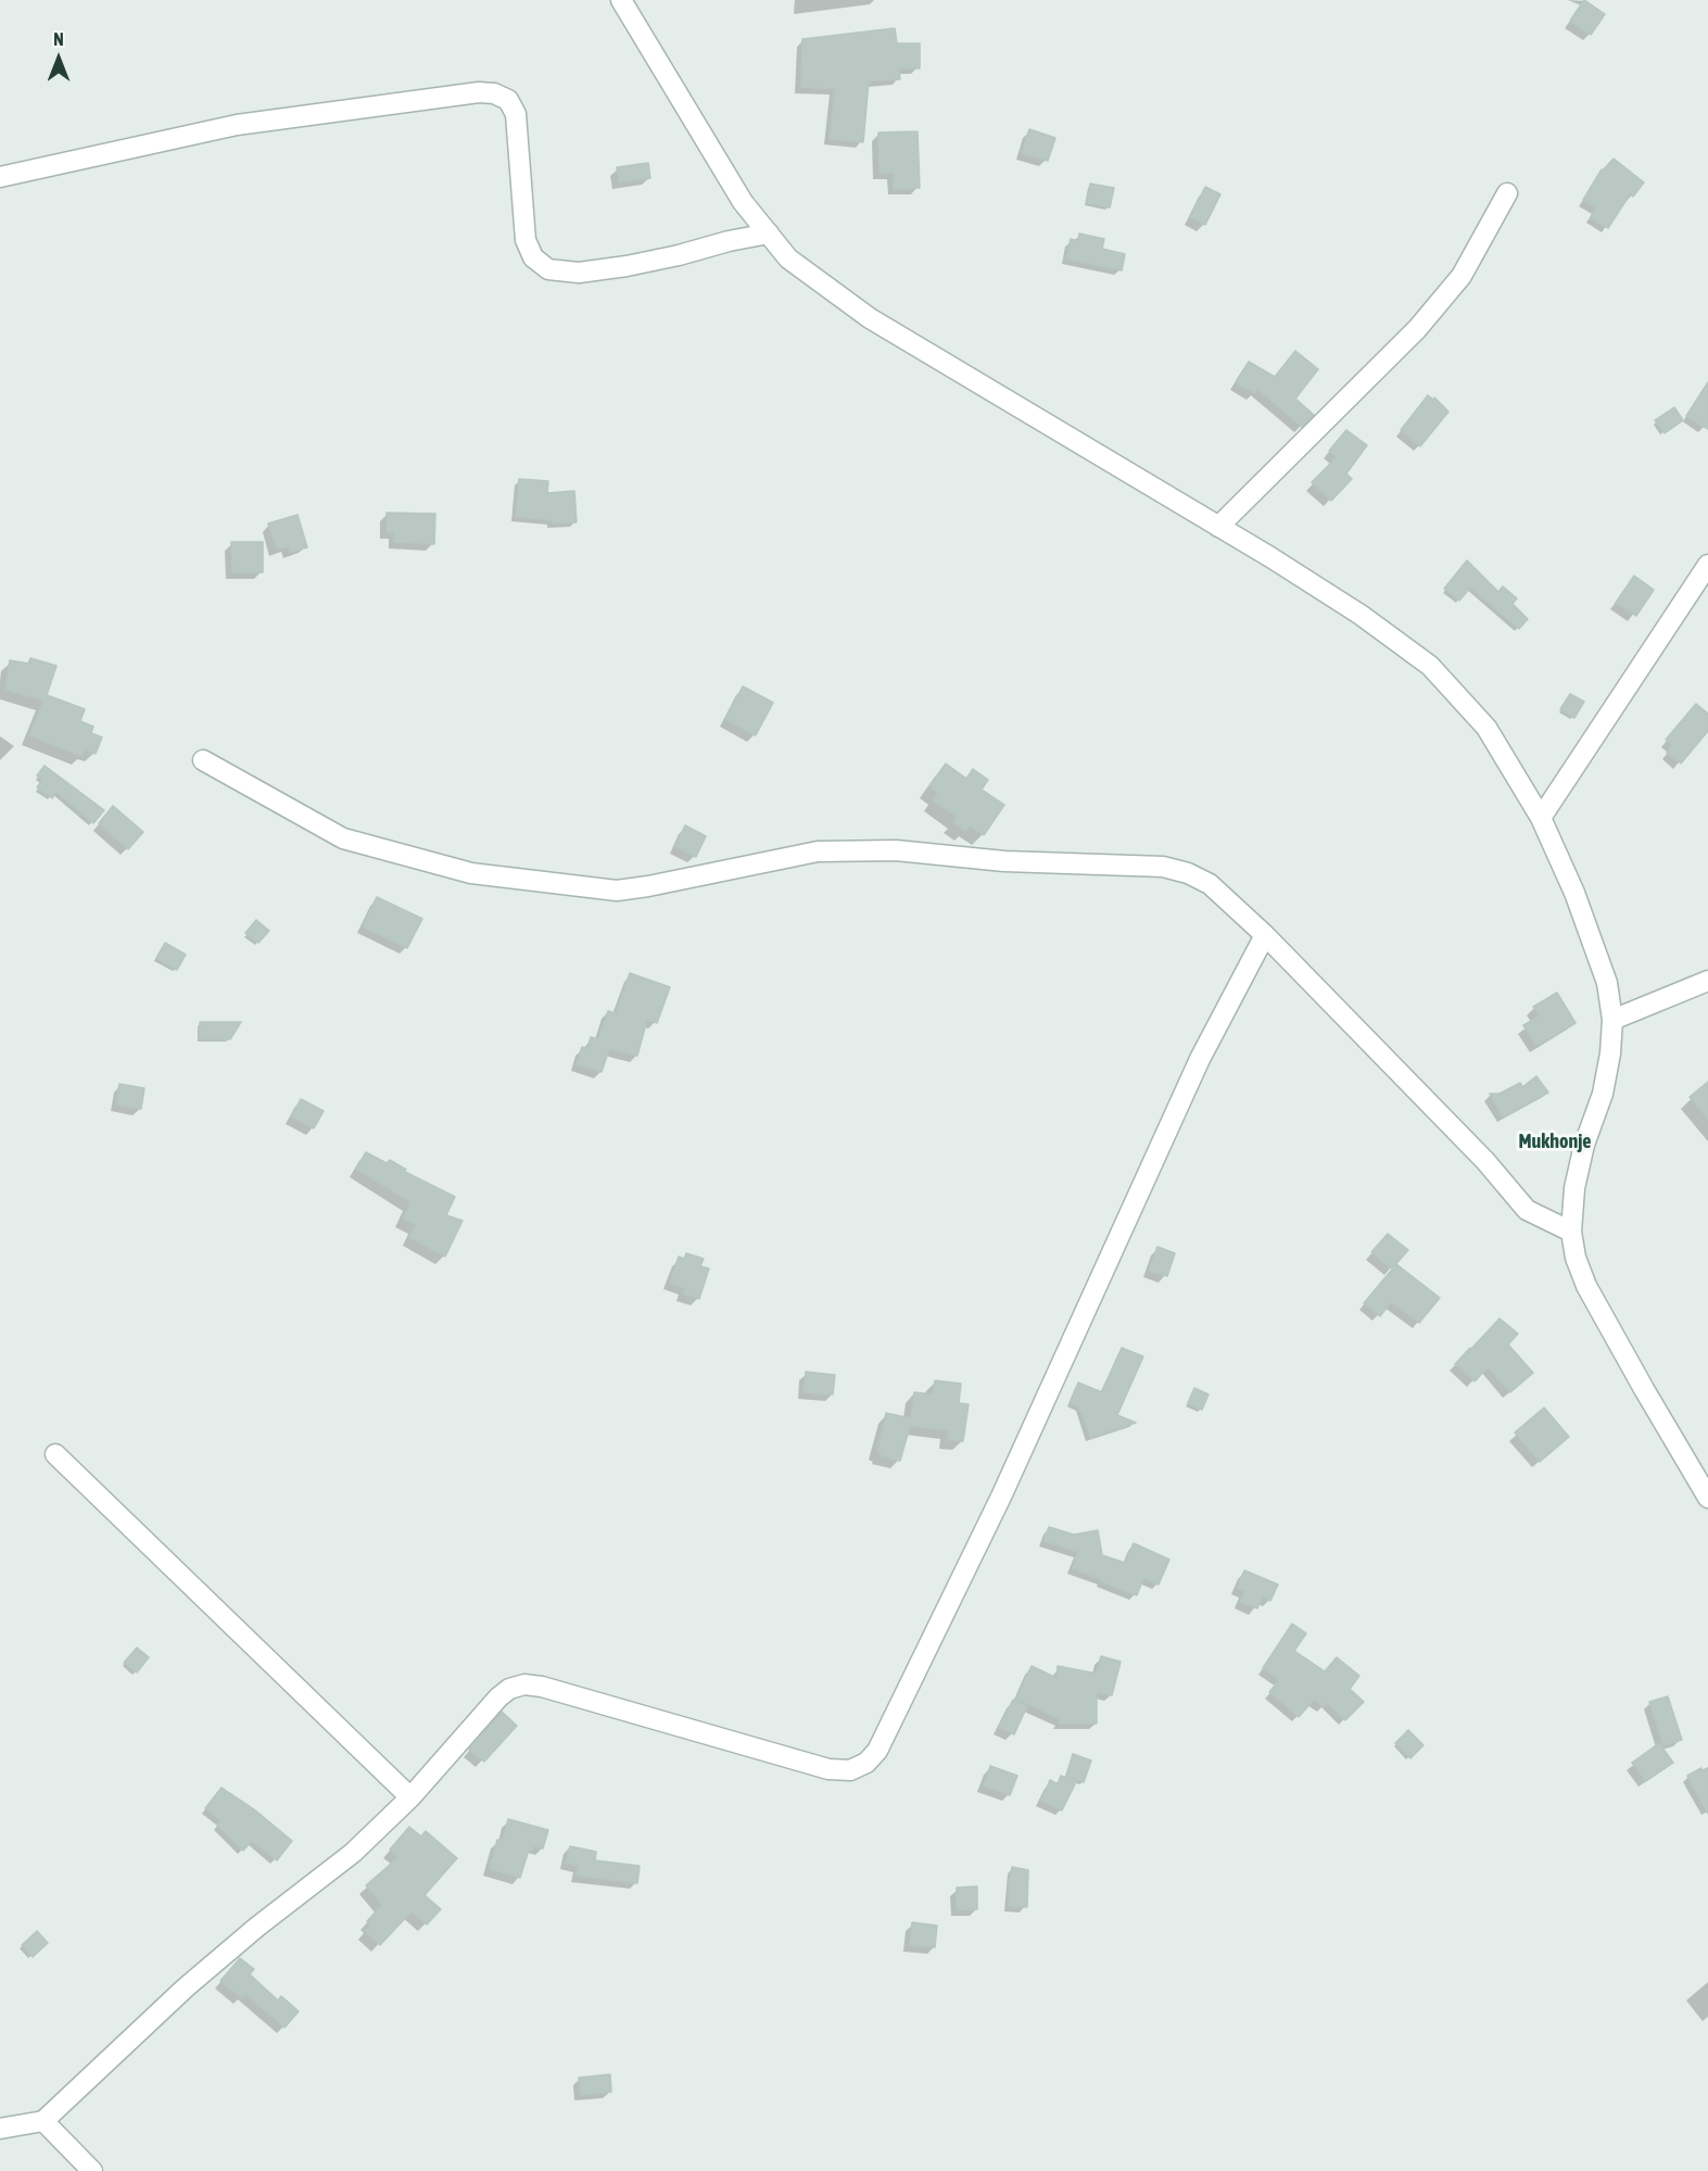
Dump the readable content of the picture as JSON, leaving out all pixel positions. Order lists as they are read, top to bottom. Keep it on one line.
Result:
{"districts":["Mukhonje"],"north":"top"}
